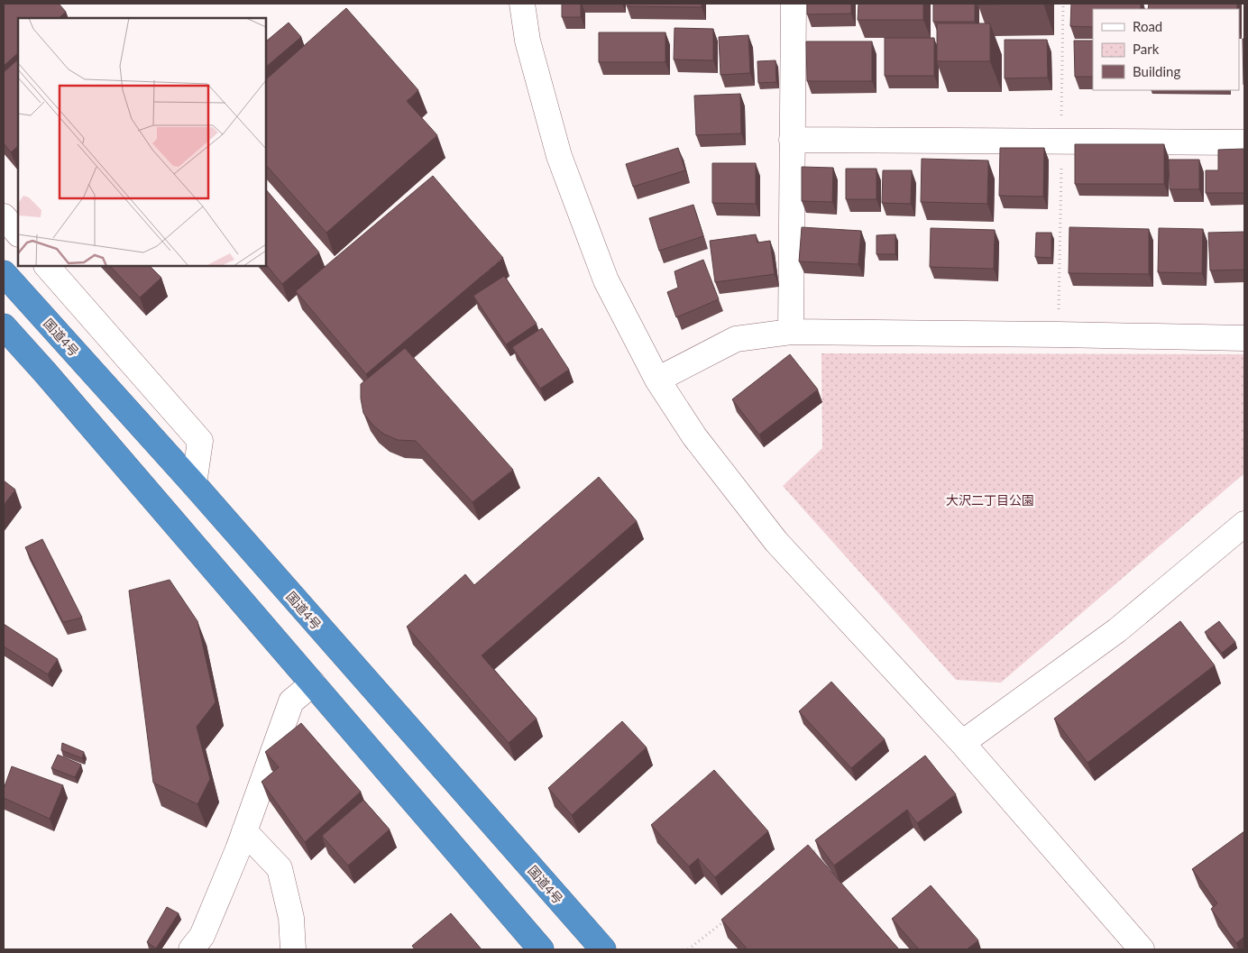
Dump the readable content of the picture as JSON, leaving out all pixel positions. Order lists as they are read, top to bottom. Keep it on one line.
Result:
{"streets":{"highway":["国道4号"]},"parks":["大沢二丁目公園"],"legend":["Road","Park","Building"]}
